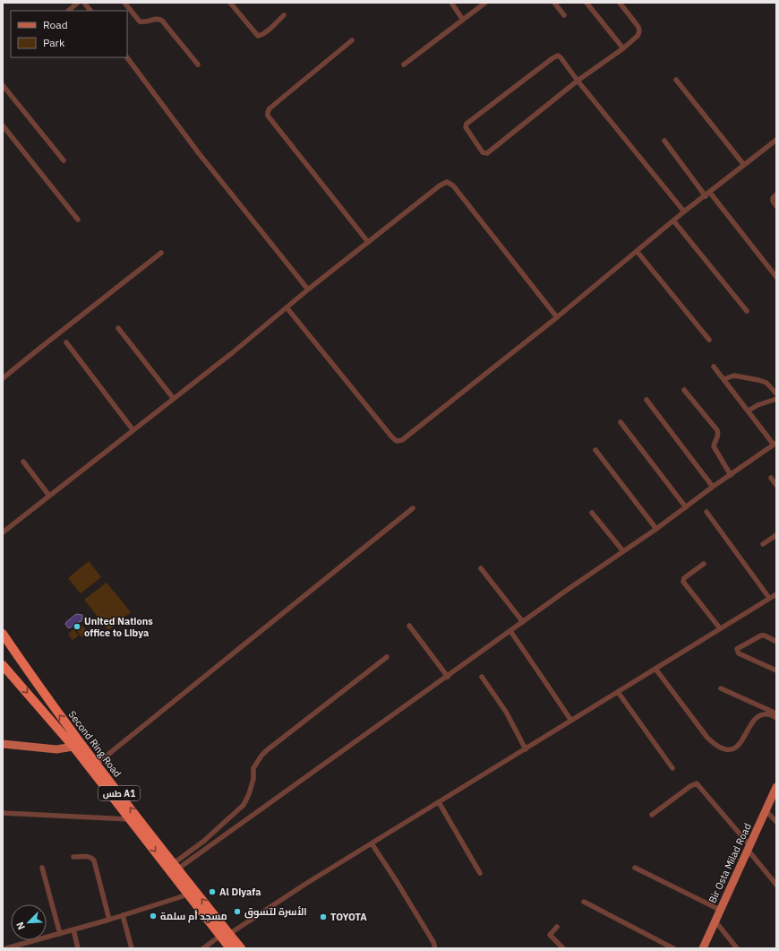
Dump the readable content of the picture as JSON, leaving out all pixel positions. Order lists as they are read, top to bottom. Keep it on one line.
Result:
{"streets":{"highway":["Second Ring Road","طس A1"],"main road":["Bir Osta Milad Road"]},"places":["United Nations office to Libya","Al Diyafa","الأسرة لتسوق","مسجد أم سلمة","TOYOTA"],"legend":["Road","Park"],"north":"bottom left"}
